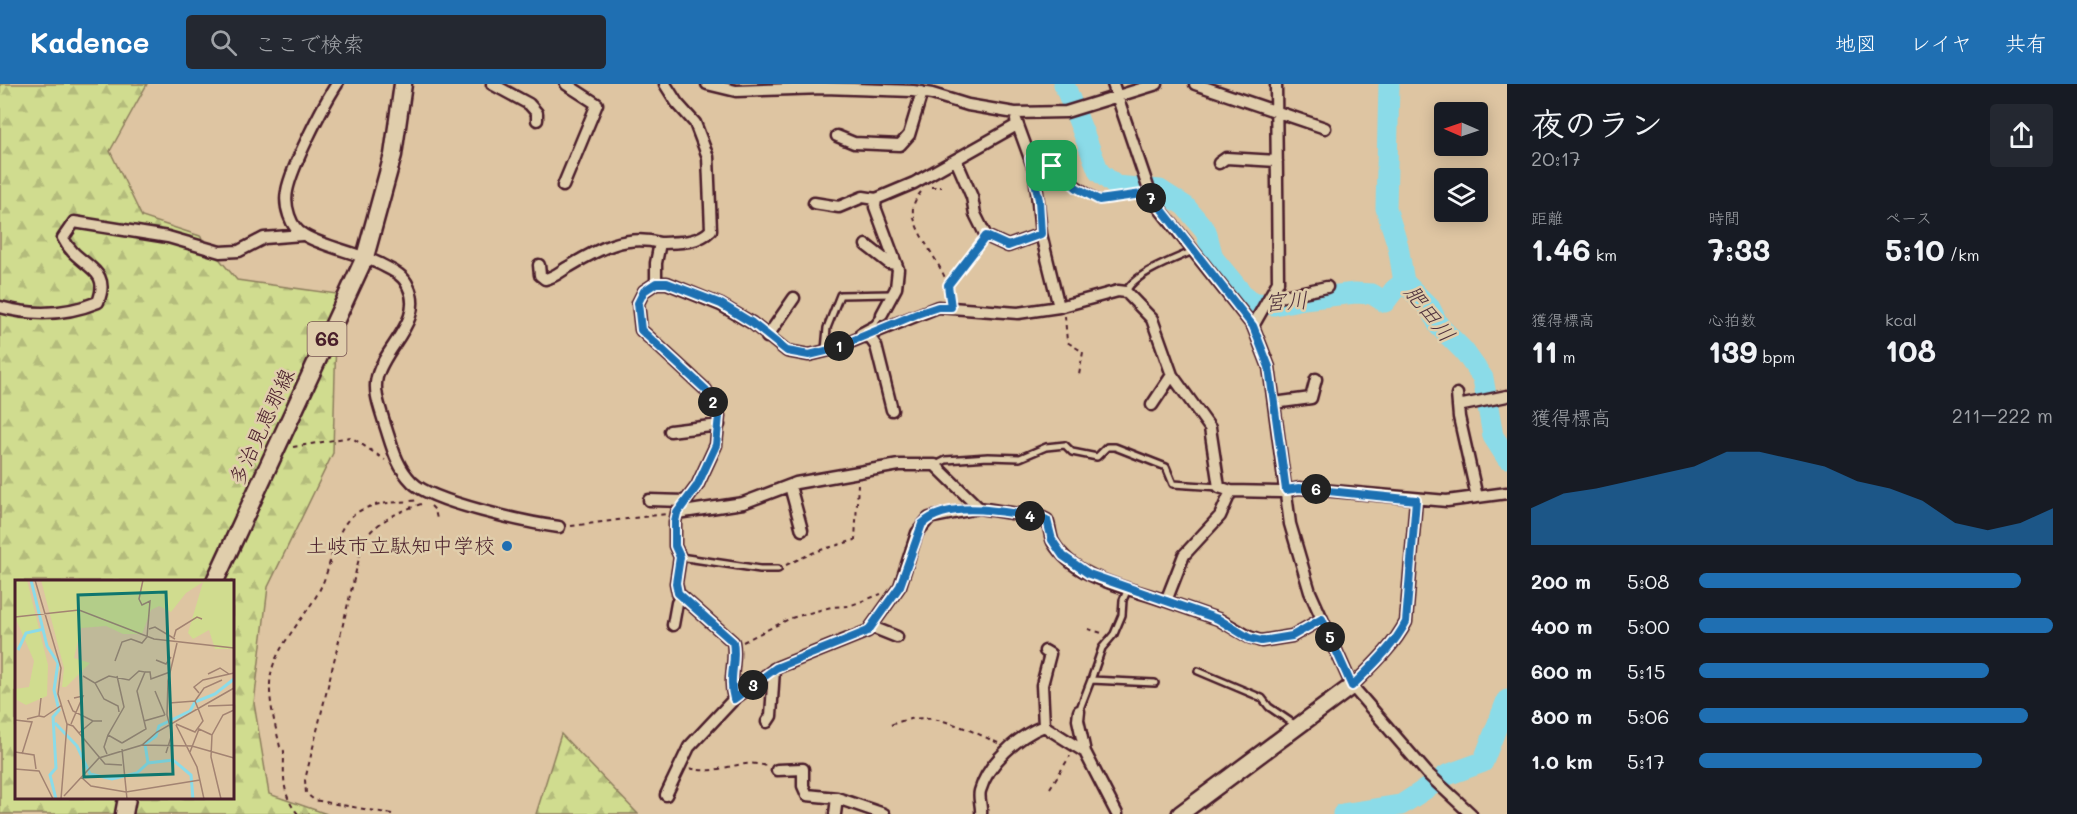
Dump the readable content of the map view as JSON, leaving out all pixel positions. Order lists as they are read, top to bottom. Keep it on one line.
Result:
{"streets":{"main road":["66","多治見恵那線"]},"water":["宮川","肥田川"],"places":["土岐市立駄知中学校"],"north":"left","page":{"header":"Kadence","search":"ここで検索","nav":["地図","レイヤ","共有"],"heading":["夜のラン","20:17"],"pins":["7","1","2","6","4","5","3"],"stats":[["距離","1.46 km"],["時間","7:33"],["ペース","5:10 /km"],["獲得標高","11 m"],["心拍数","139 bpm"],["kcal","108"]],"chart":["獲得標高","211–222 m"],"list":[{"name":"200 m","note":"5:08"},{"name":"400 m","note":"5:00"},{"name":"600 m","note":"5:15"},{"name":"800 m","note":"5:06"},{"name":"1.0 km","note":"5:17"}]}}
